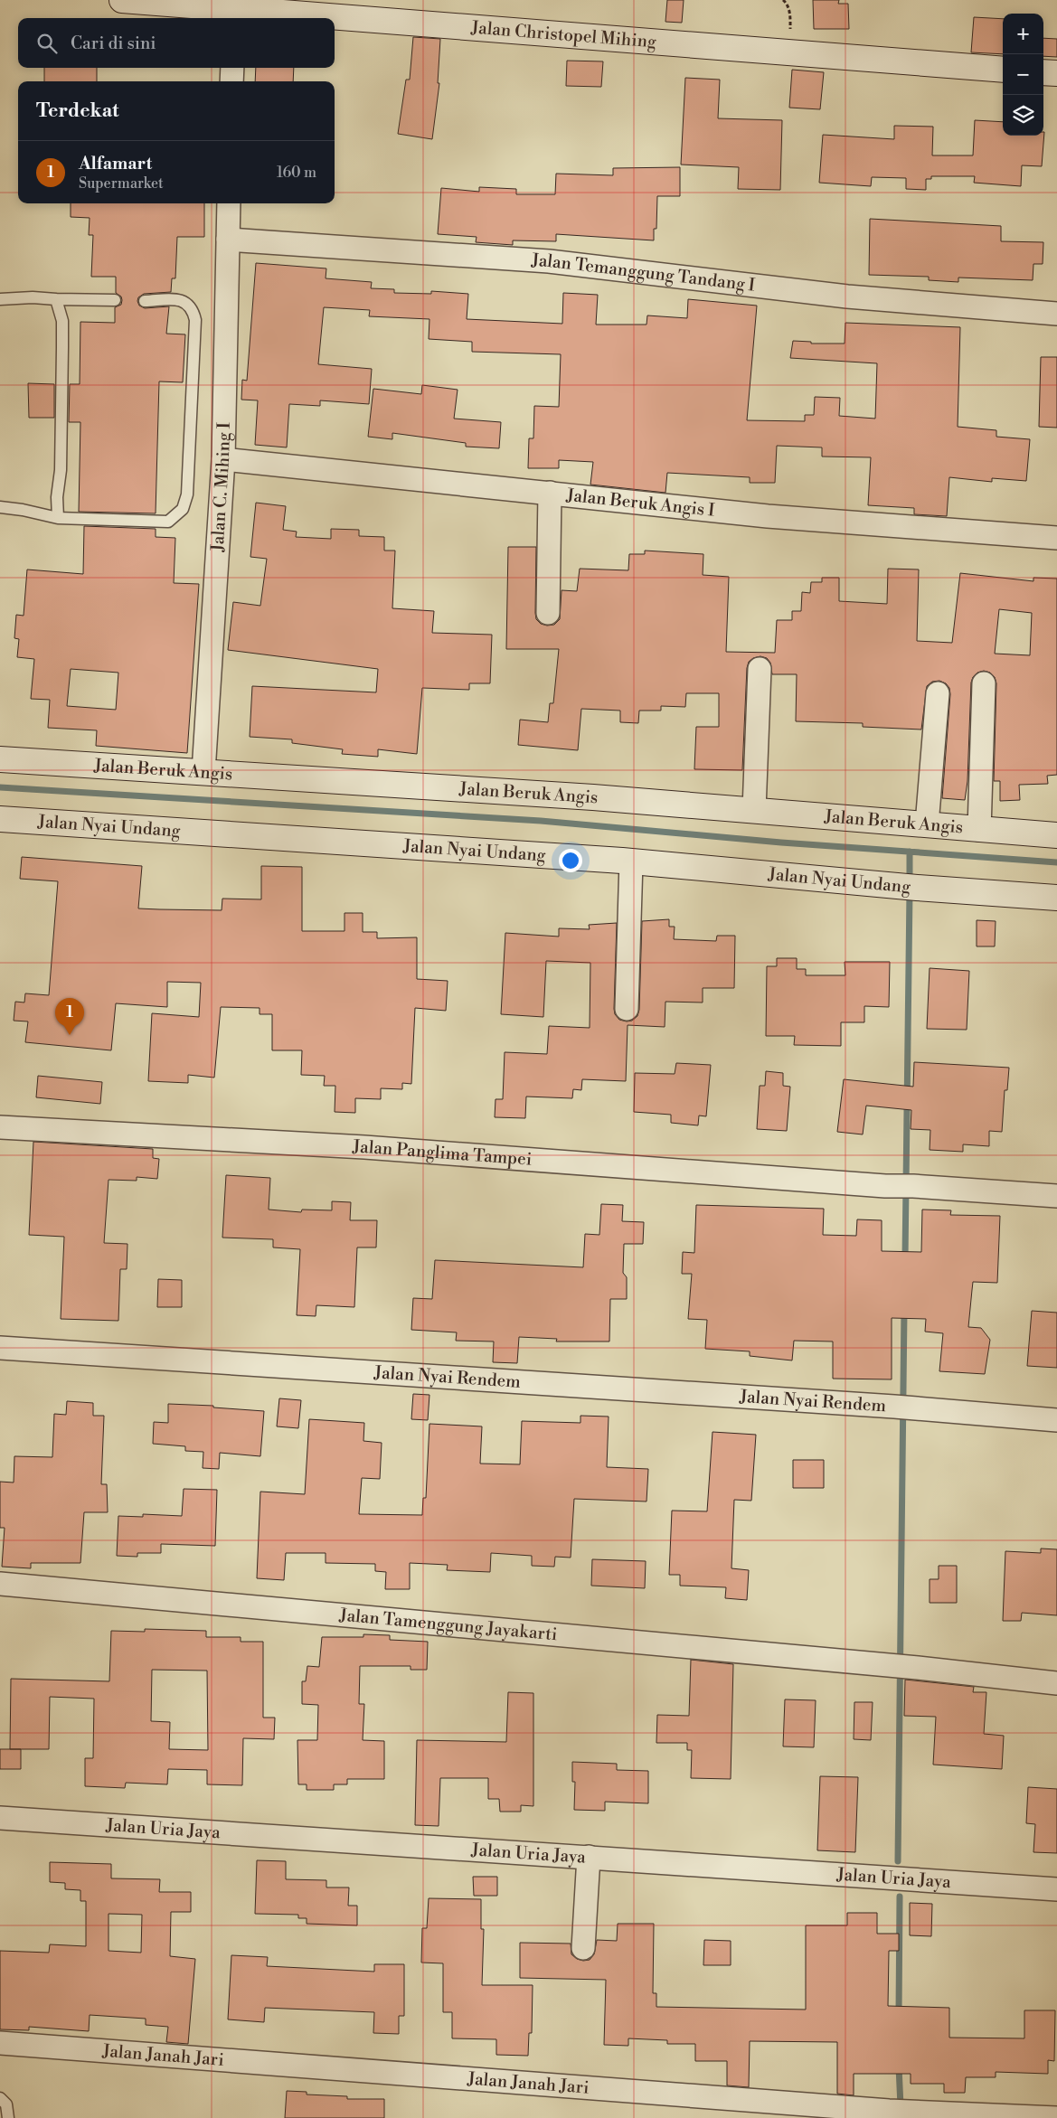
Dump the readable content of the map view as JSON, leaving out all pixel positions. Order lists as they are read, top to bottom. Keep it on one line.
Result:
{"streets":{"street":["Jalan Christopel Mihing","Jalan Temanggung Tandang I","Jalan C. Mihing I","Jalan Beruk Angis I","Jalan Beruk Angis","Jalan Nyai Undang","Jalan Panglima Tampei","Jalan Nyai Rendem","Jalan Tamenggung Jayakarti","Jalan Uria Jaya","Jalan Janah Jari"]},"crossings":[["Jalan Temanggung Tandang I","Jalan C. Mihing I"],["Jalan C. Mihing I","Jalan Beruk Angis I"],["Jalan C. Mihing I","Jalan Beruk Angis"]],"page":{"map_buttons":["+","−"],"search":"Cari di sini","heading":"Terdekat","list":[{"mark":"1","name":"Alfamart","note":"Supermarket","value":"160 m"}],"pins":"1"}}
